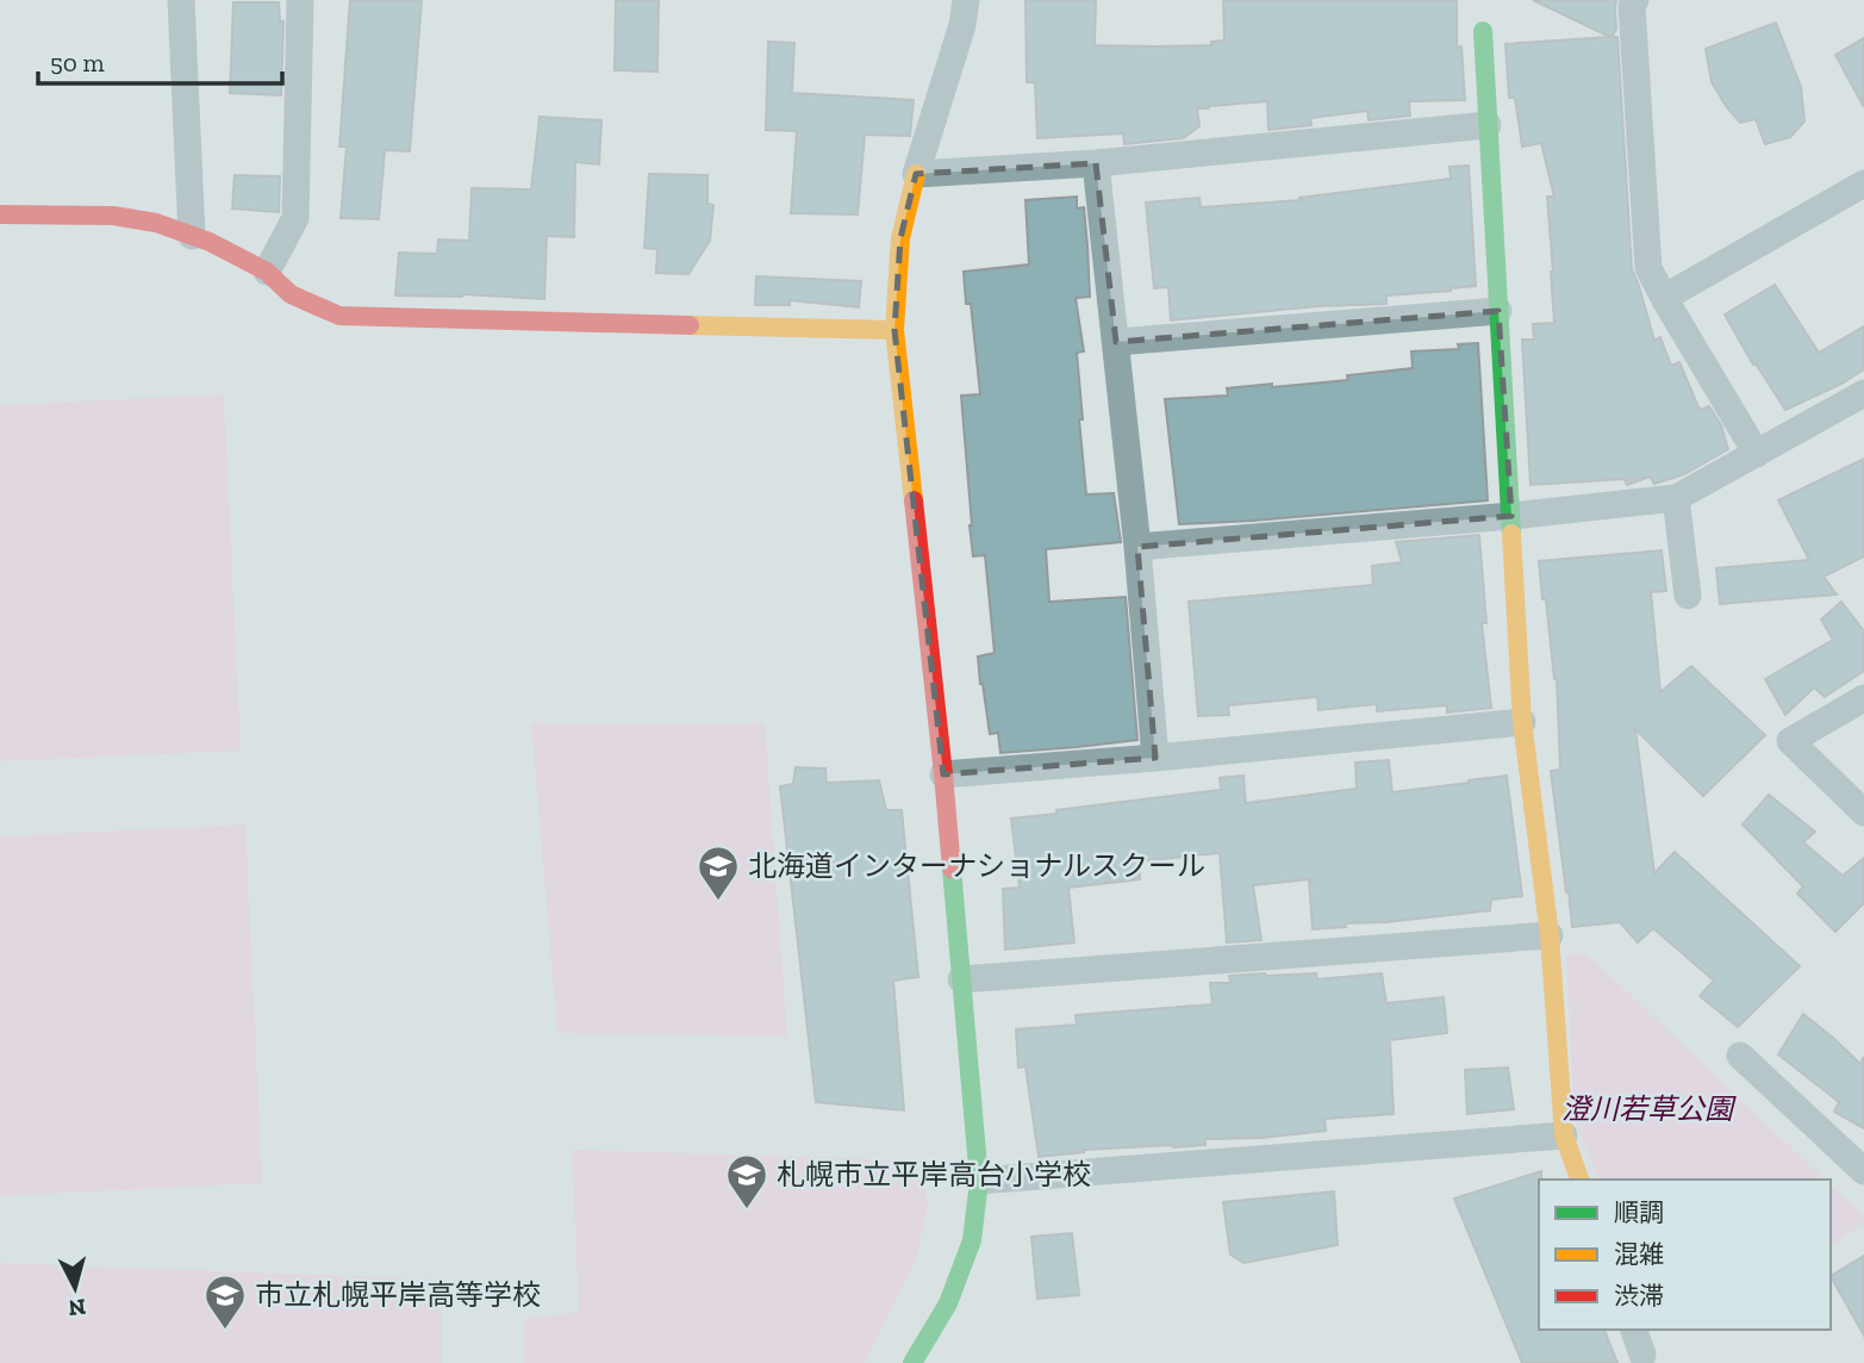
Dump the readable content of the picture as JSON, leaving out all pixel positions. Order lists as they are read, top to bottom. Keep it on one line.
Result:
{"parks":["澄川若草公園"],"places":{"school or university":["北海道インターナショナルスクール","札幌市立平岸高台小学校","市立札幌平岸高等学校"]},"legend":["順調","混雑","渋滞"],"scale_bar":"50 m","north":"bottom"}
